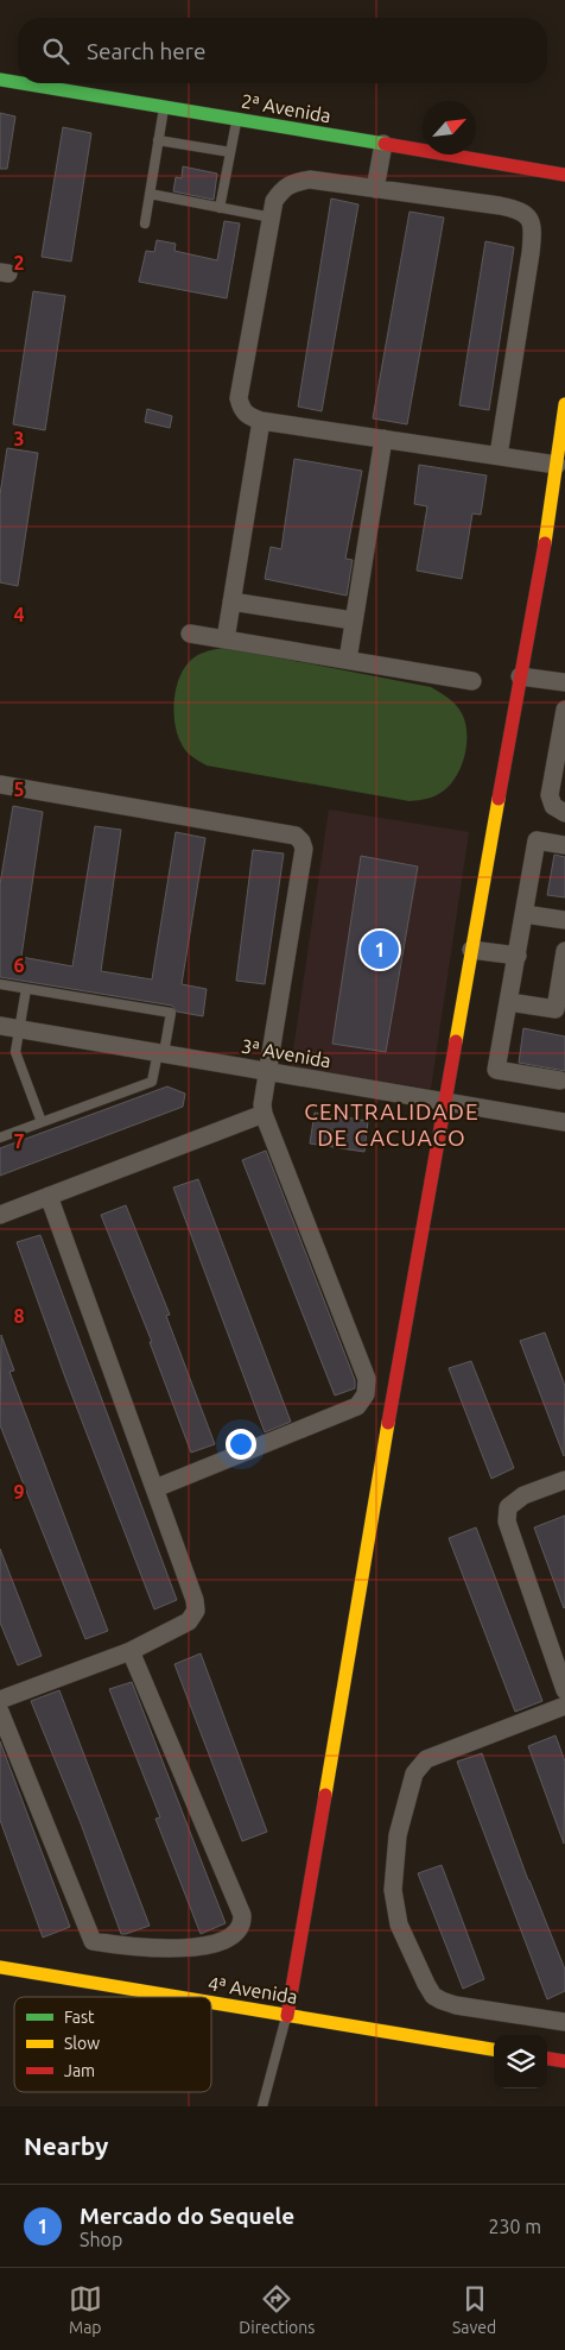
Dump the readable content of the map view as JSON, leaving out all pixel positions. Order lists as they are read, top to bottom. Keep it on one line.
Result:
{"streets":{"street":["2ª Avenida","3ª Avenida","4ª Avenida"]},"districts":["CENTRALIDADE DE CACUACO"],"legend":["Fast","Slow","Jam"],"north":"top right","page":{"search":"Search here","pins":"1","heading":"Nearby","list":[{"mark":"1","name":"Mercado do Sequele","note":"Shop","value":"230 m"}],"nav":["Map","Directions","Saved"]},"grid":{"rows":["2","3","4","5","6","7","8","9"]}}
